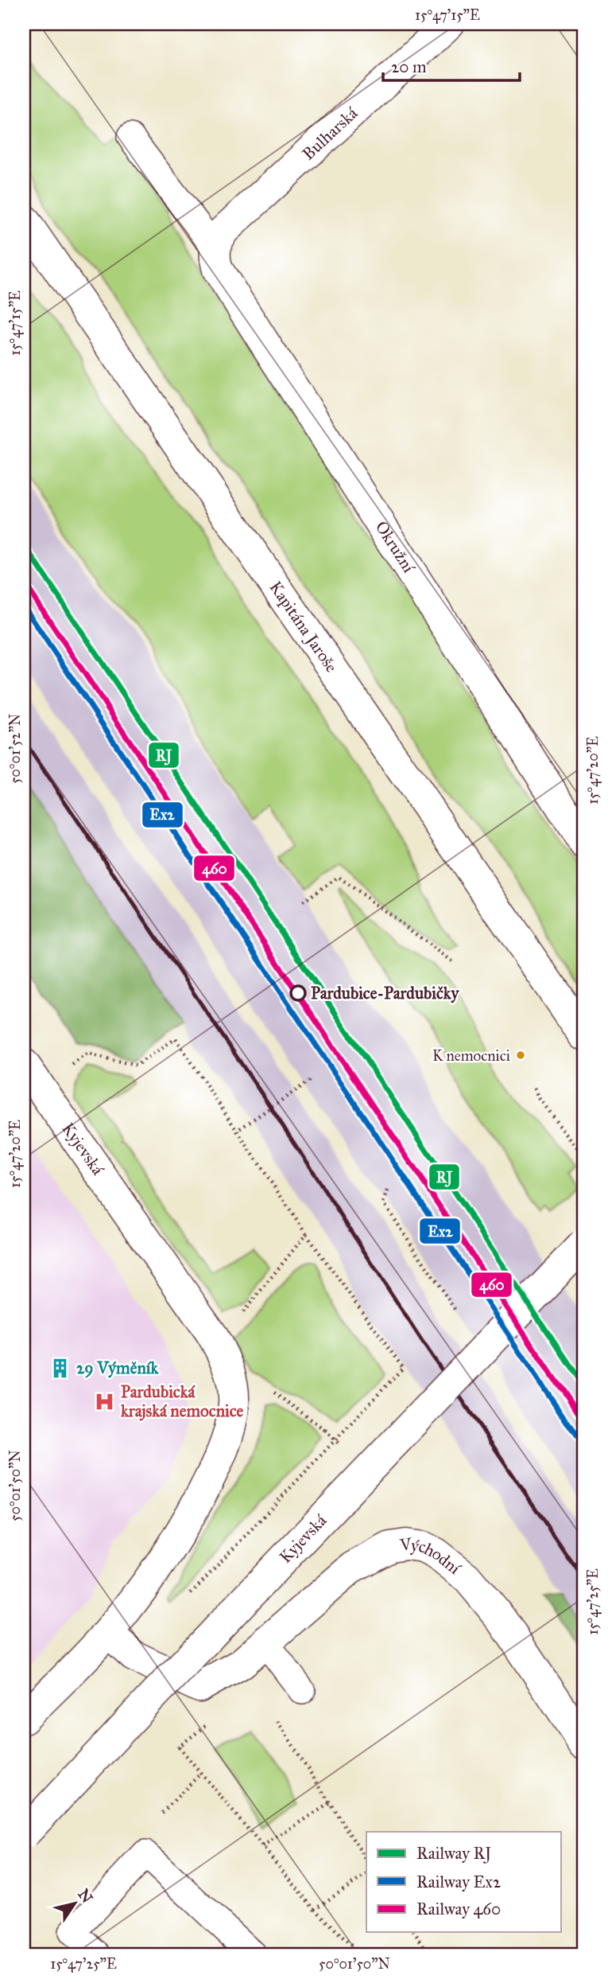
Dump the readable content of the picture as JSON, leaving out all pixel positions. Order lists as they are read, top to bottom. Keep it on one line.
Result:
{"streets":{"street":["Bulharská","Okružní","Kapitána Jaroše","Kyjevská","Východní"]},"crossings":[["Bulharská","Okružní"],["Kyjevská","Východní"]],"places":{"other":["Pardubice-Pardubičky","K nemocnici"],"building":["29 Výměník"],"hospital":["Pardubická krajská nemocnice"]},"lines":["rail line RJ","rail line 460","rail line Ex2"],"legend":["Railway RJ","Railway Ex2","Railway 460"],"scale_bar":"20 m","north":"top right","coordinates":["15°47'15\"E","50°01'52\"N","15°47'20\"E","50°01'50\"N","15°47'25\"E"]}
